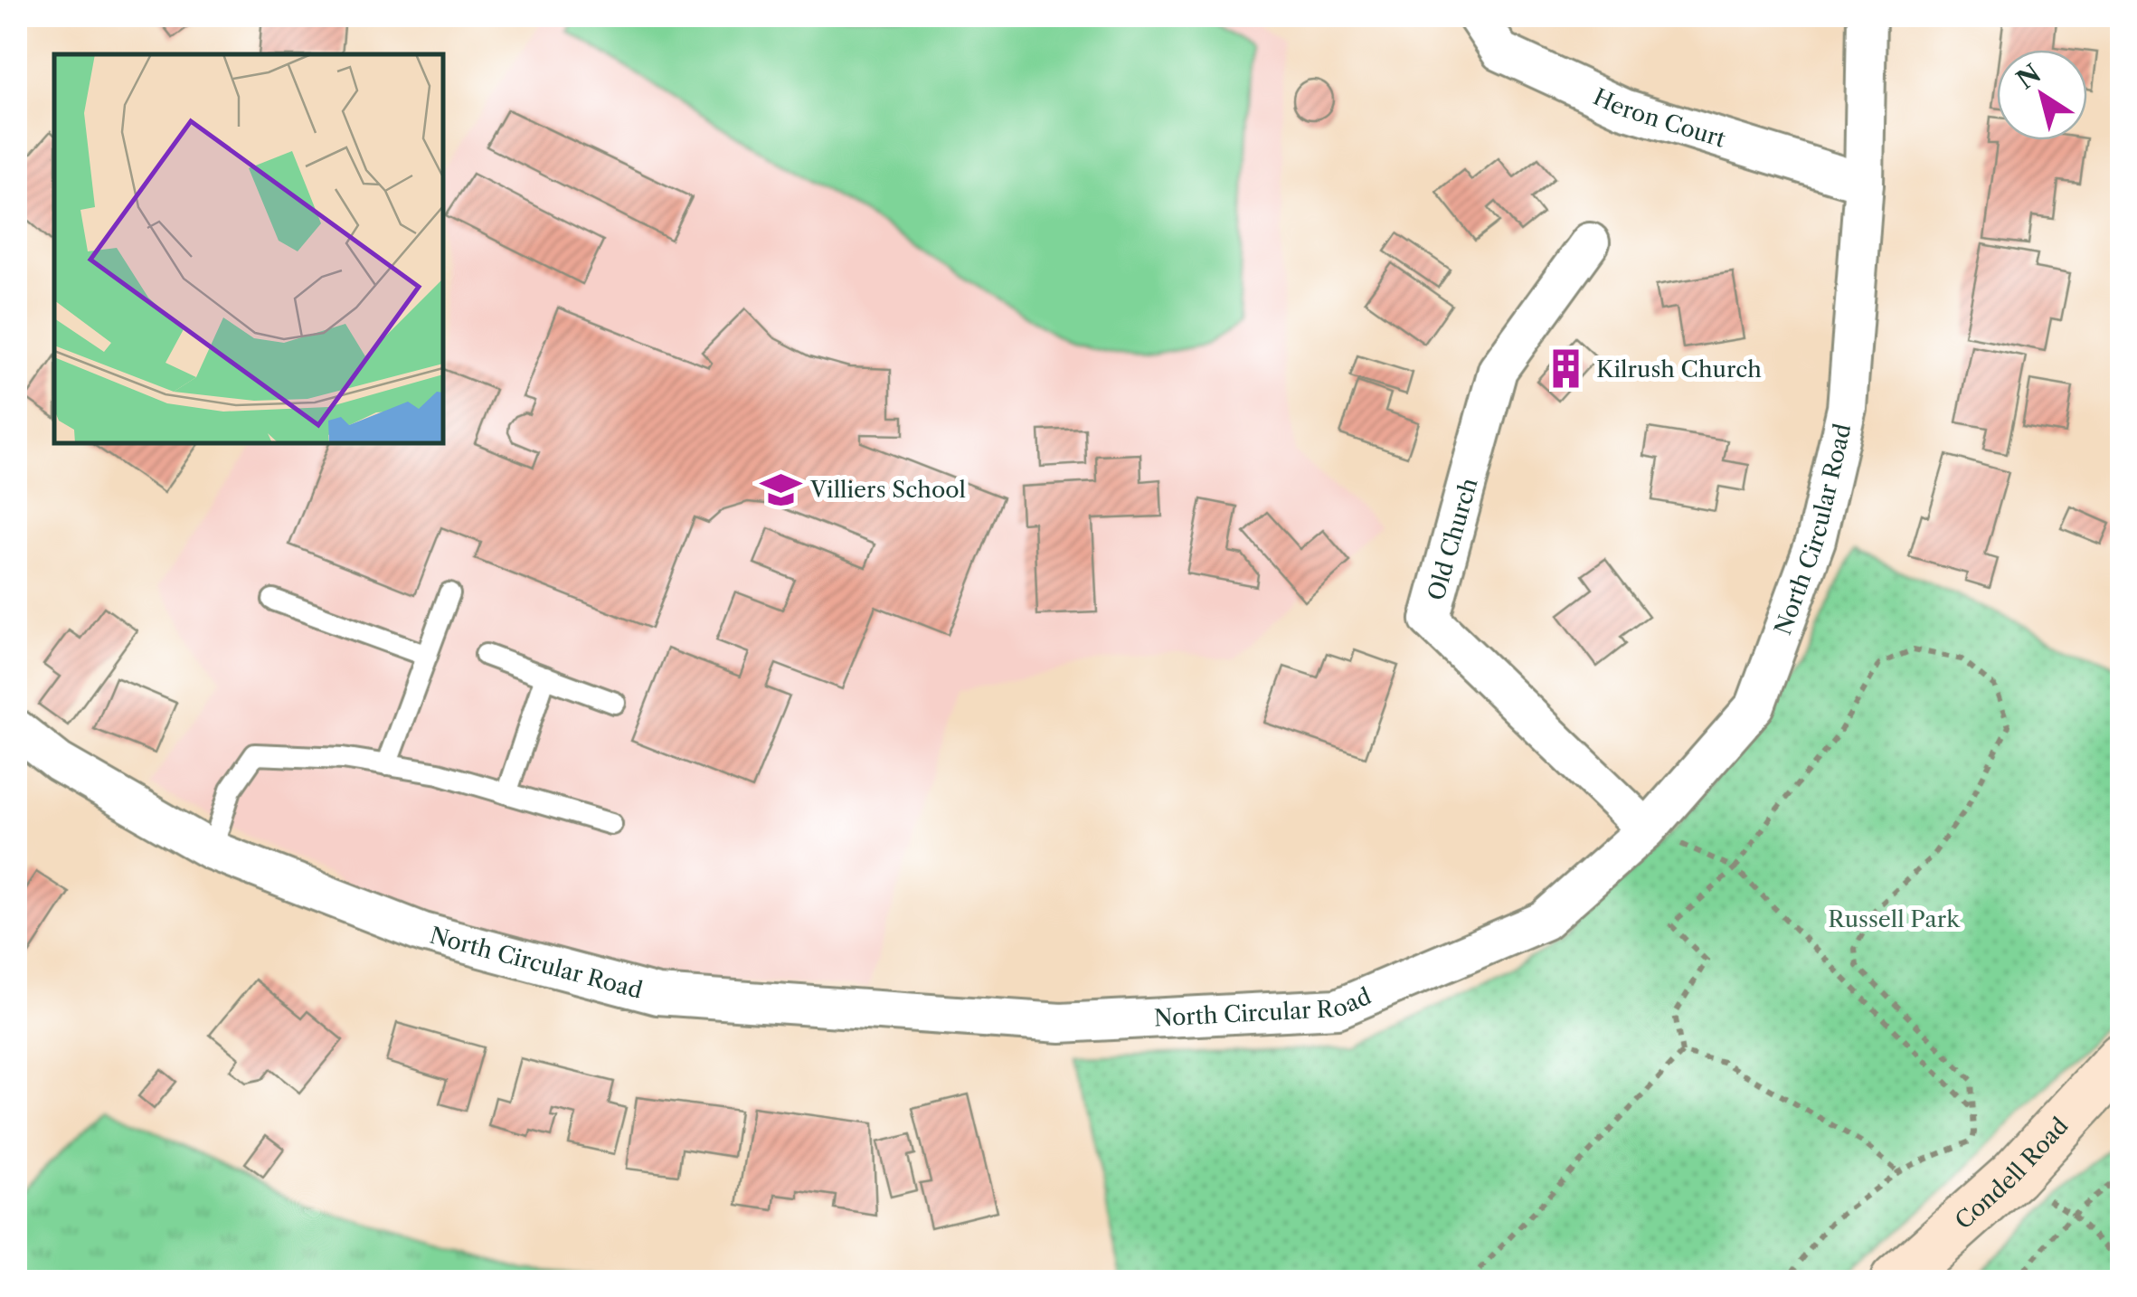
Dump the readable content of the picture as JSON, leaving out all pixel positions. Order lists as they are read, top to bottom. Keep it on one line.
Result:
{"streets":{"main road":["Condell Road"],"street":["Heron Court","North Circular Road","Old Church"]},"crossings":[["Heron Court","North Circular Road"],["North Circular Road","Old Church"]],"parks":["Russell Park"],"places":{"building":["Kilrush Church"],"school or university":["Villiers School"]},"north":"top left"}
